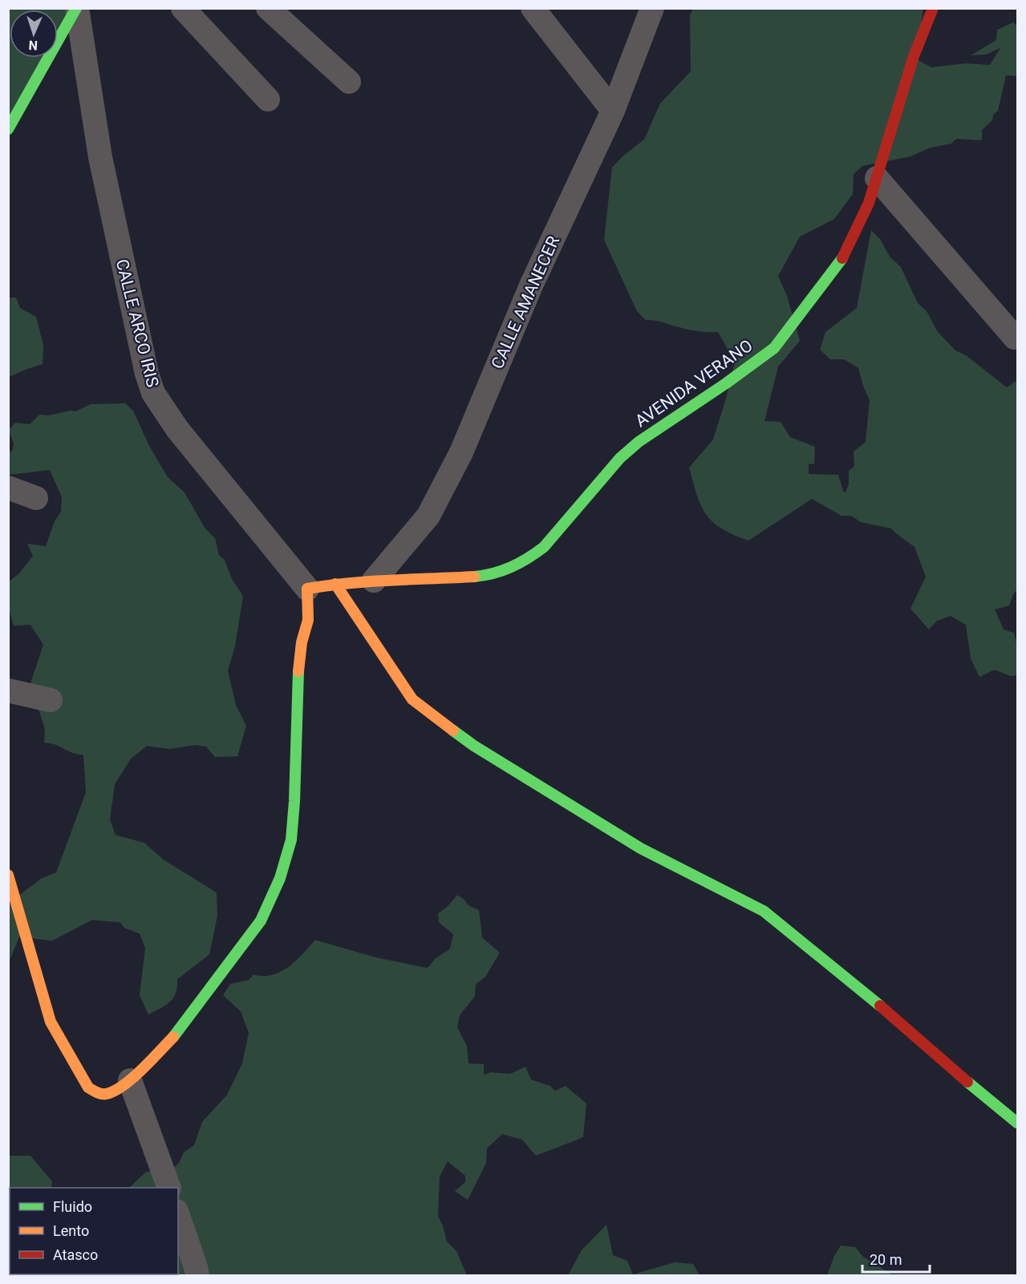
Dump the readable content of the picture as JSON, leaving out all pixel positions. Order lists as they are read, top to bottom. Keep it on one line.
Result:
{"streets":{"street":["CALLE AMANECER","CALLE ARCO IRIS","AVENIDA VERANO"]},"crossings":[["CALLE AMANECER","AVENIDA VERANO"],["CALLE ARCO IRIS","AVENIDA VERANO"]],"legend":["Fluido","Lento","Atasco"],"scale_bar":"20 m","north":"bottom"}
